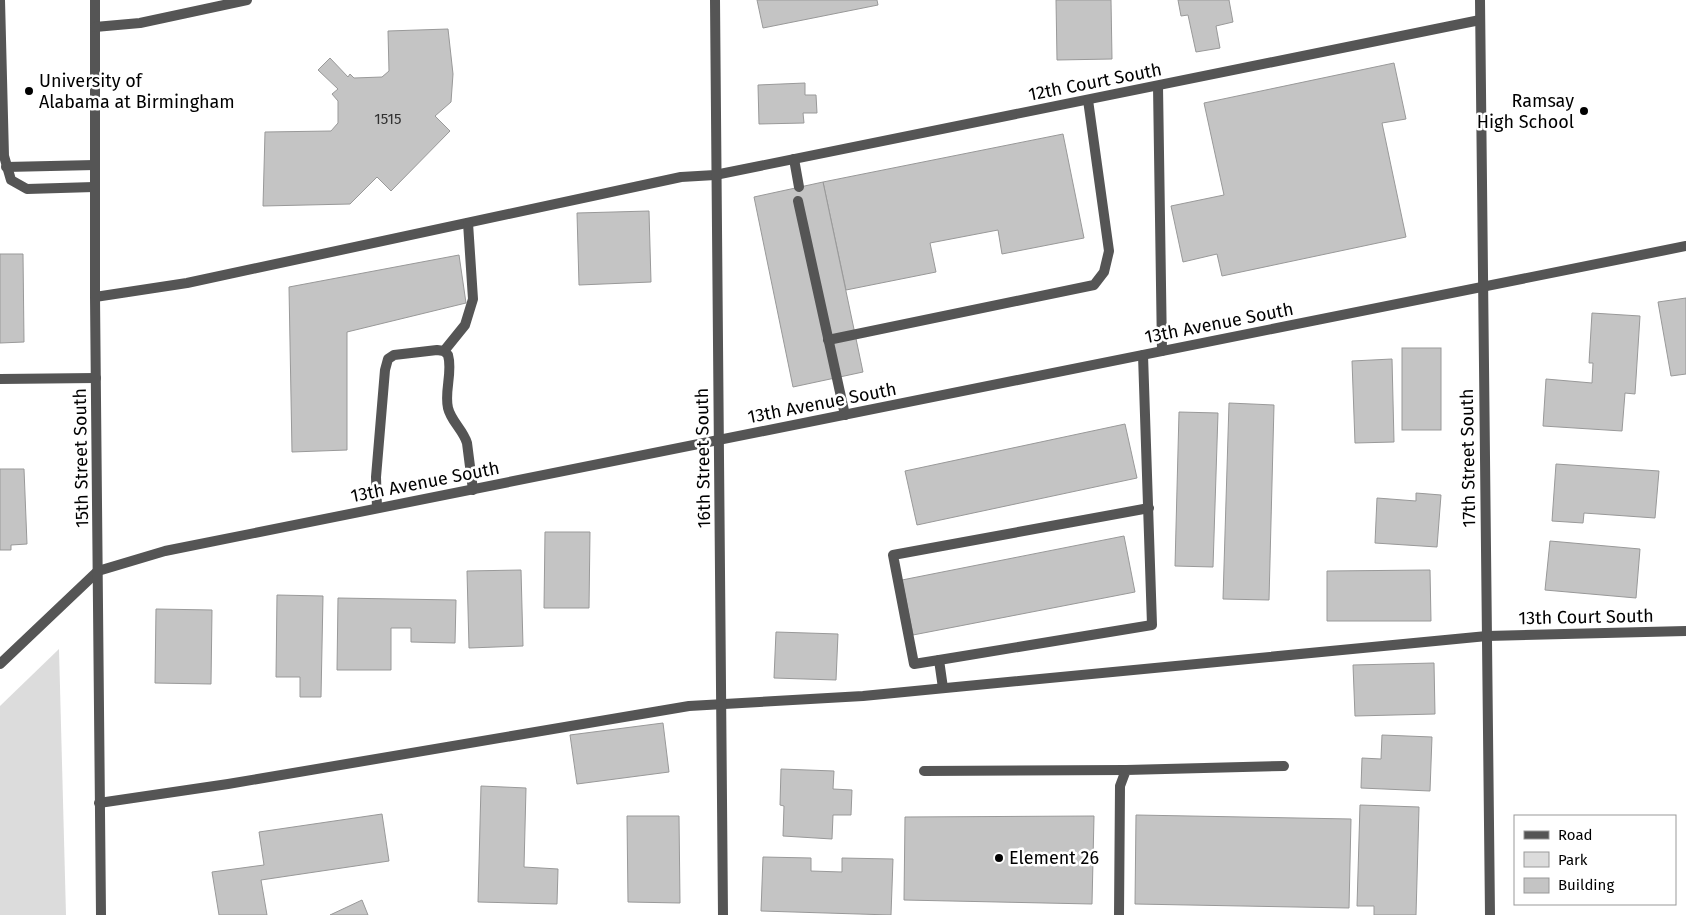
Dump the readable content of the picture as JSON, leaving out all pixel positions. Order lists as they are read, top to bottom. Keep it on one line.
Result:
{"streets":{"street":["12th Court South","13th Avenue South","15th Street South","16th Street South","17th Street South","13th Court South"]},"crossings":[["12th Court South","15th Street South"],["12th Court South","16th Street South"],["12th Court South","17th Street South"],["13th Avenue South","15th Street South"],["13th Avenue South","16th Street South"],["13th Avenue South","17th Street South"],["15th Street South","13th Court South"],["16th Street South","13th Court South"],["17th Street South","13th Court South"]],"places":["University of Alabama at Birmingham","Ramsay High School","Element 26"],"house_numbers":["1515"],"legend":["Road","Park","Building"]}
